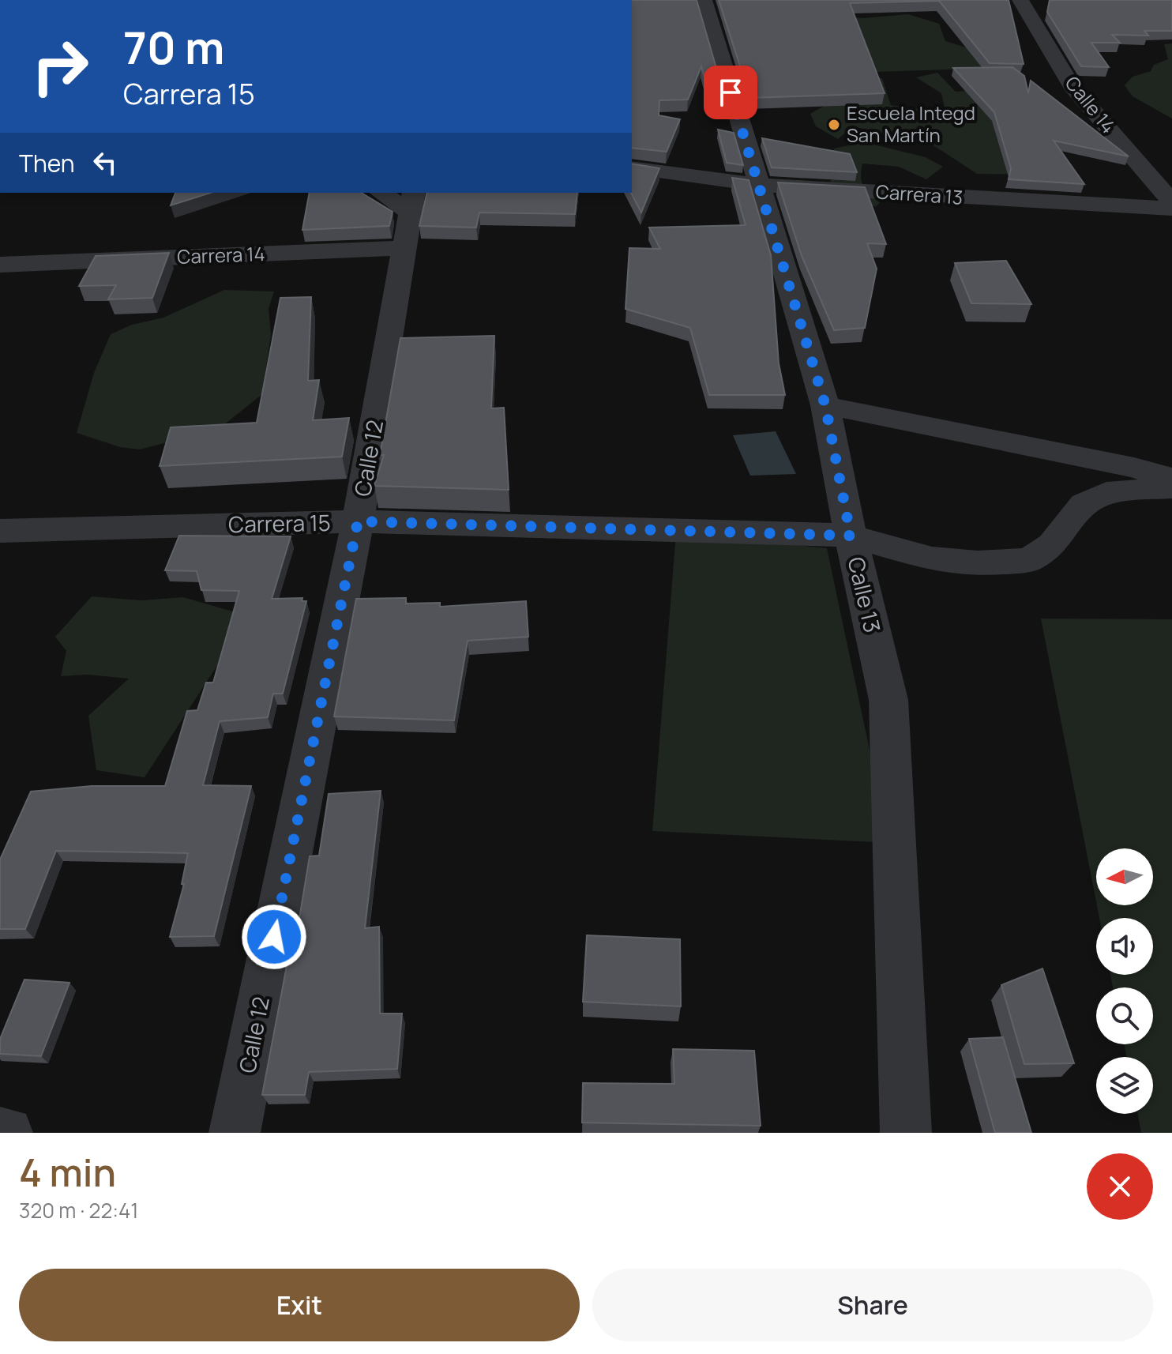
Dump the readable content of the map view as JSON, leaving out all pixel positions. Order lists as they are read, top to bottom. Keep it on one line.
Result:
{"streets":{"street":["Calle 14","Carrera 13","Carrera 14","Calle 12","Carrera 15","Calle 13"]},"crossings":[["Carrera 13","Calle 13"],["Carrera 14","Calle 12"],["Calle 12","Carrera 15"],["Carrera 15","Calle 13"]],"places":["Escuela Integd San Martín"],"north":"left","page":{"turn":["70 m","Carrera 15"],"then":"Then","heading":["4 min","320 m · 22:41"],"buttons":["Exit","Share"]}}
